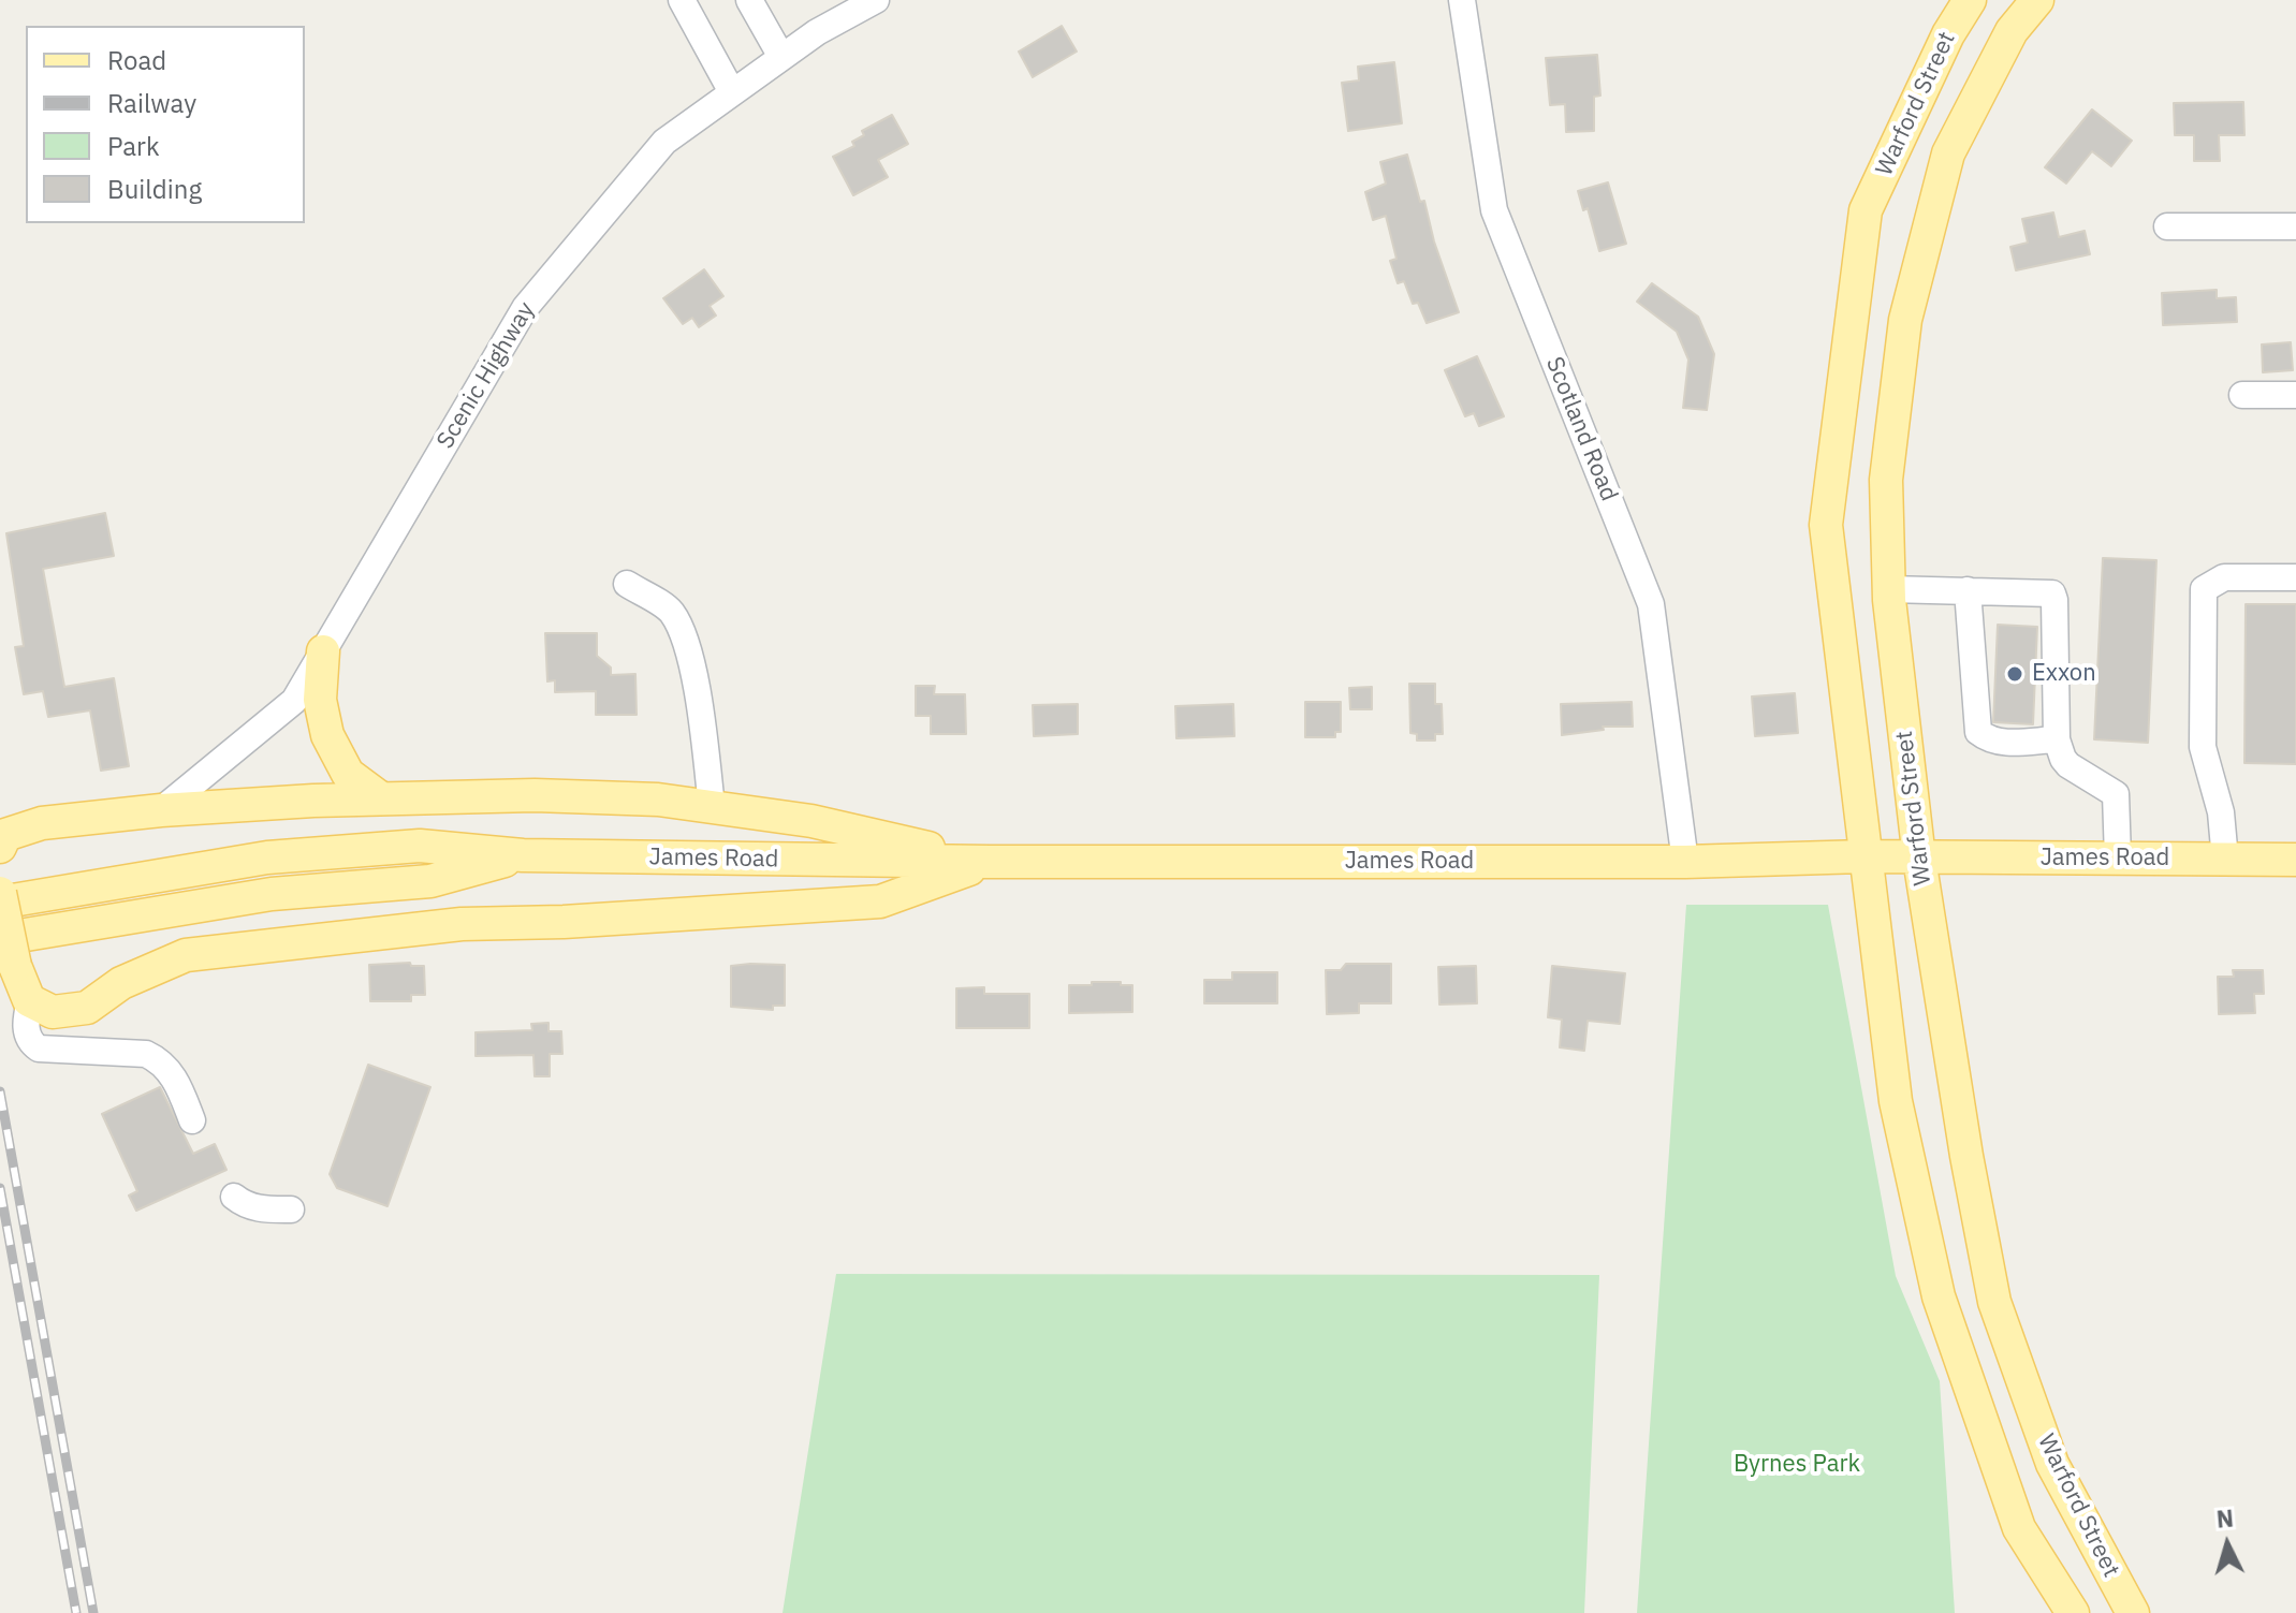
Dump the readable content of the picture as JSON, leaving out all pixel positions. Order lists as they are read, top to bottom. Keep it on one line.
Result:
{"streets":{"main road":["Warford Street","James Road"],"street":["Scenic Highway","Scotland Road"]},"crossings":[["Warford Street","James Road"],["Scotland Road","James Road"]],"parks":["Byrnes Park"],"places":["Exxon"],"legend":["Road","Railway","Park","Building"],"north":"top"}
